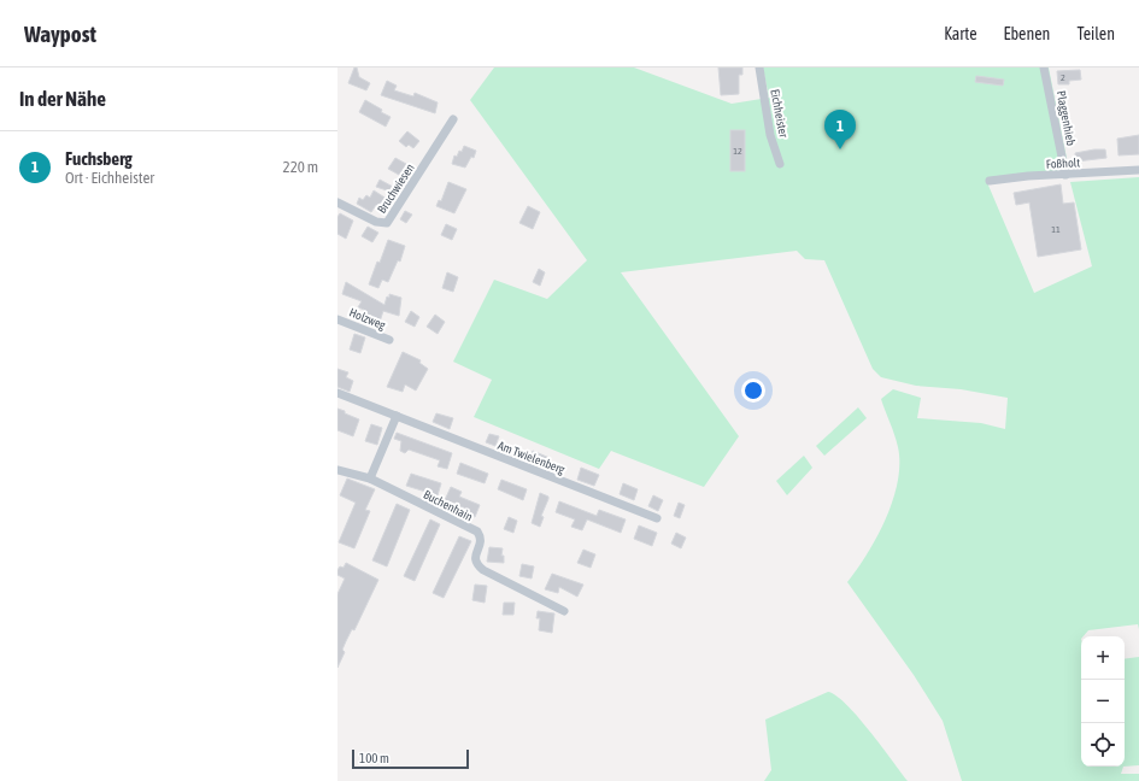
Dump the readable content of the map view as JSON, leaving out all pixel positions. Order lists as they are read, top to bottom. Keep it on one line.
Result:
{"streets":{"street":["Eichheister","Plaggenhieb","Foßholt","Bruchwiesen","Holzweg","Am Twielenberg","Buchenhain"]},"crossings":[["Plaggenhieb","Foßholt"]],"house_numbers":["2","12","11"],"scale_bar":"100 m","page":{"header":"Waypost","nav":["Karte","Ebenen","Teilen"],"heading":"In der Nähe","pins":"1","list":[{"mark":"1","name":"Fuchsberg","note":"Ort · Eichheister","value":"220 m"}],"map_buttons":["+","−"],"scale":"100 m"}}
